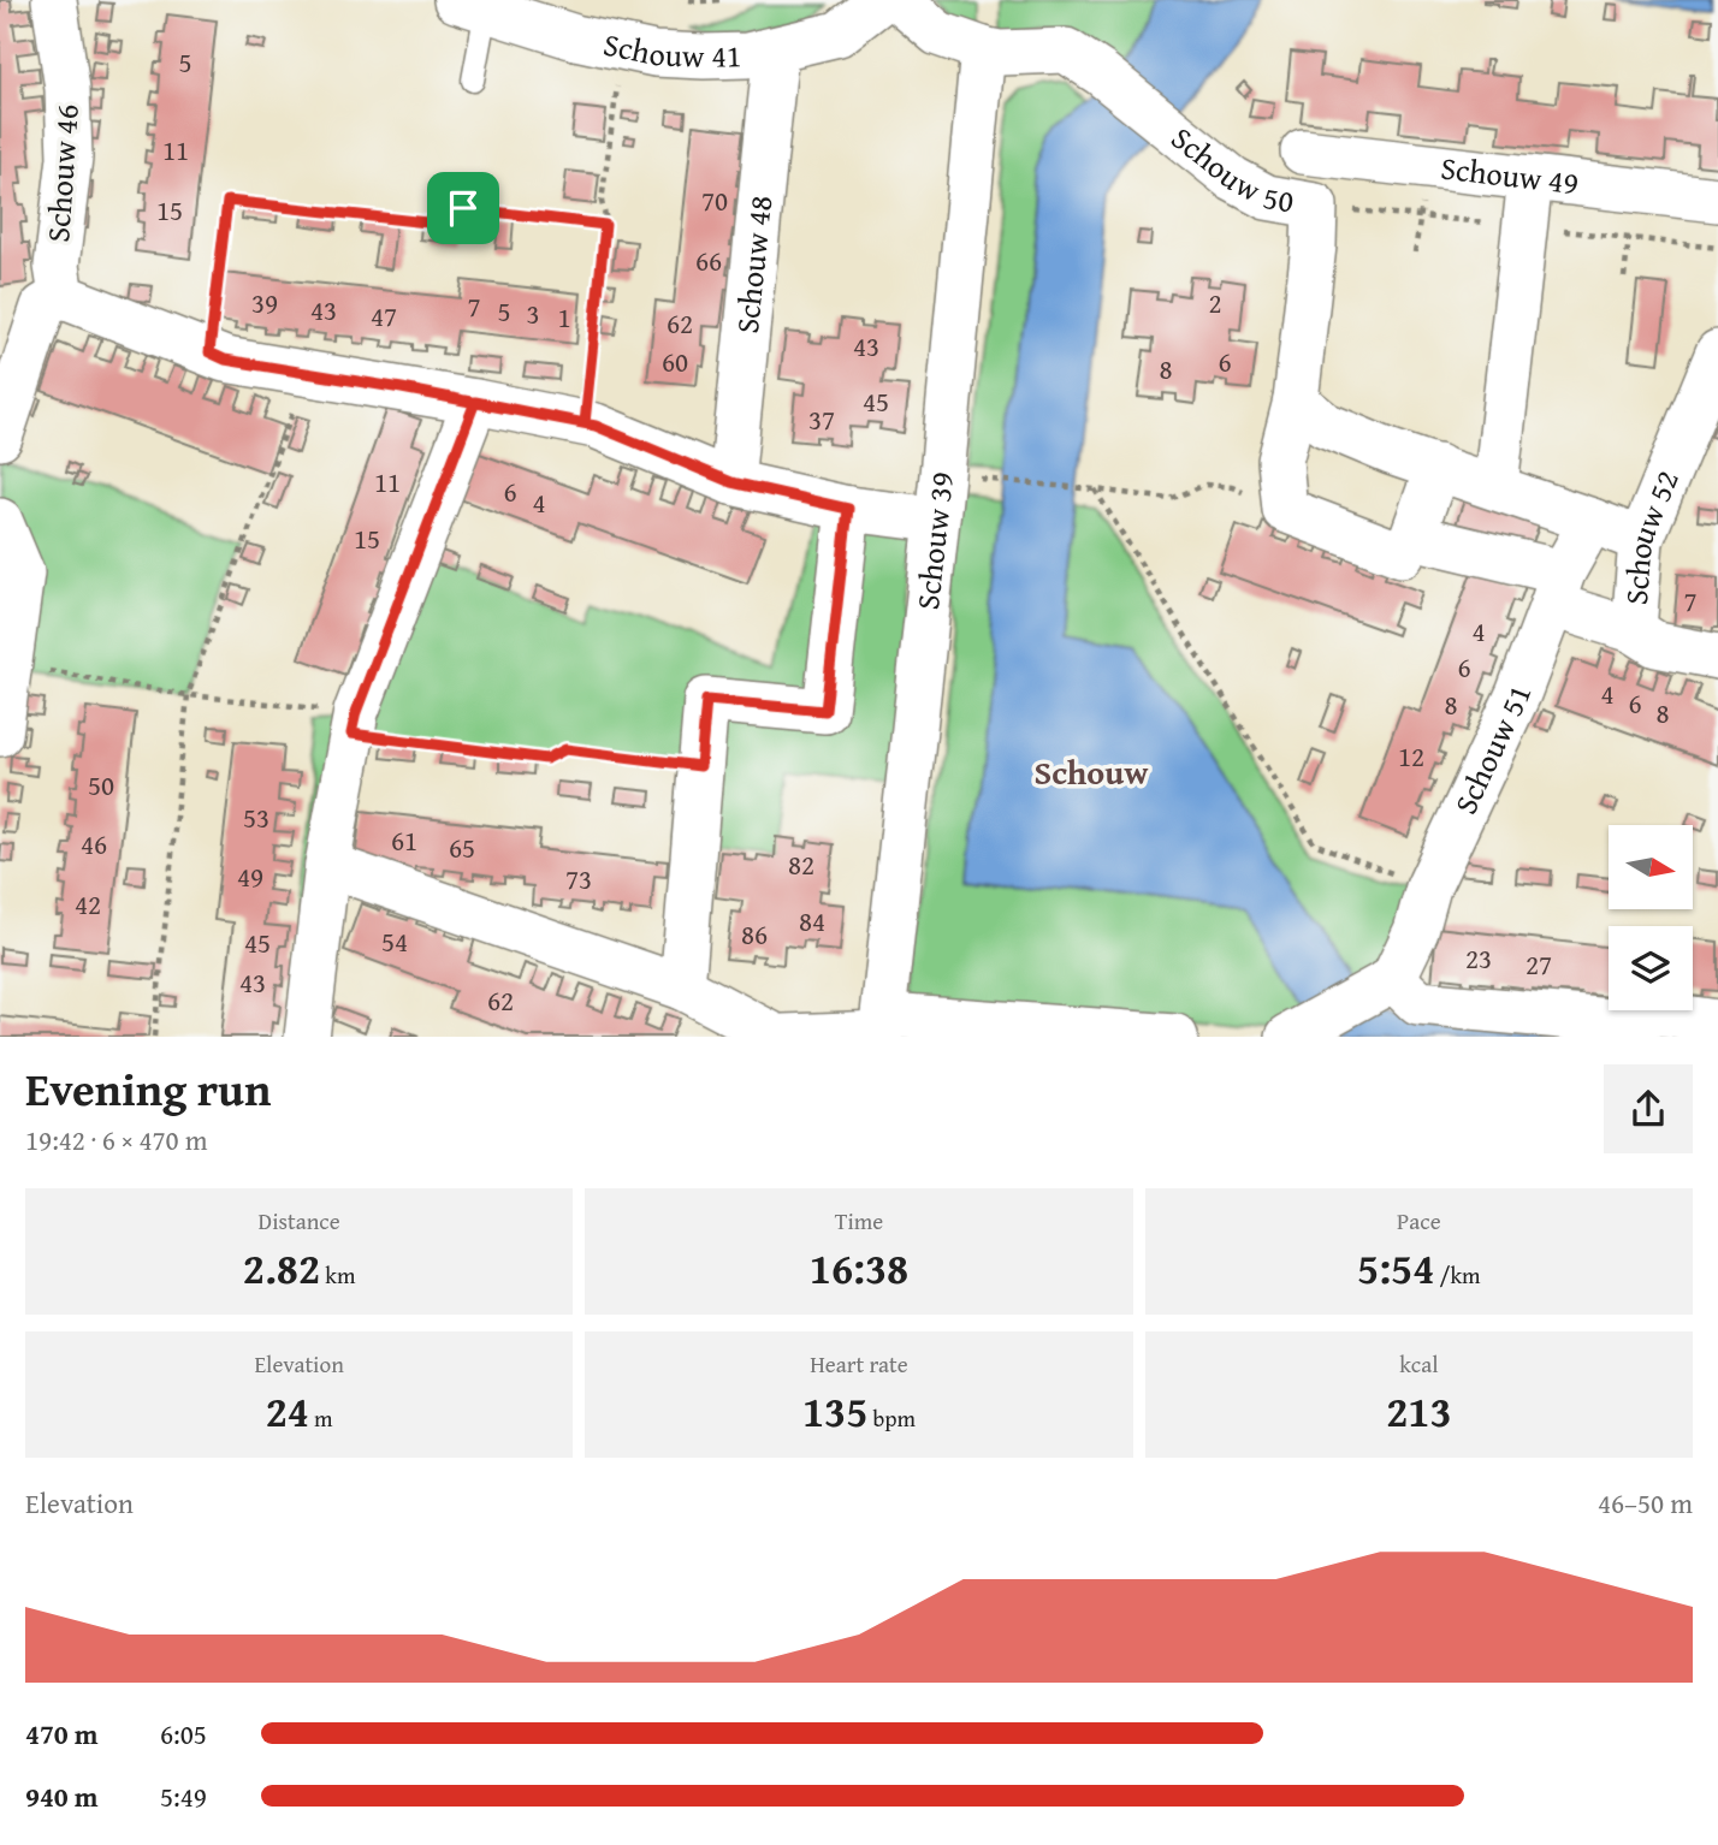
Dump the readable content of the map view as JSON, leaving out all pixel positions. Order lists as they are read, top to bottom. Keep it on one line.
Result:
{"streets":{"street":["Schouw 41","Schouw 50","Schouw 46","Schouw 49","Schouw 48","Schouw 52","Schouw 39","Schouw 51"]},"crossings":[["Schouw 41","Schouw 48"],["Schouw 50","Schouw 39"],["Schouw 52","Schouw 51"]],"districts":["Schouw"],"house_numbers":["5","11","70","15","66","39","2","7","43","5","3","47","1","62","43","60","6","8","45","37","11","6","4","15","7","4","6","4","6","8","8","12","50","53","61","46","65","82","49","73","42","84","86","54","45","23","27","43","62"],"north":"right","page":{"heading":["Evening run","19:42 · 6 × 470 m"],"stats":[["Distance","2.82 km"],["Time","16:38"],["Pace","5:54 /km"],["Elevation","24 m"],["Heart rate","135 bpm"],["kcal","213"]],"chart":["Elevation","46–50 m"],"list":[{"name":"470 m","note":"6:05"},{"name":"940 m","note":"5:49"}]}}
